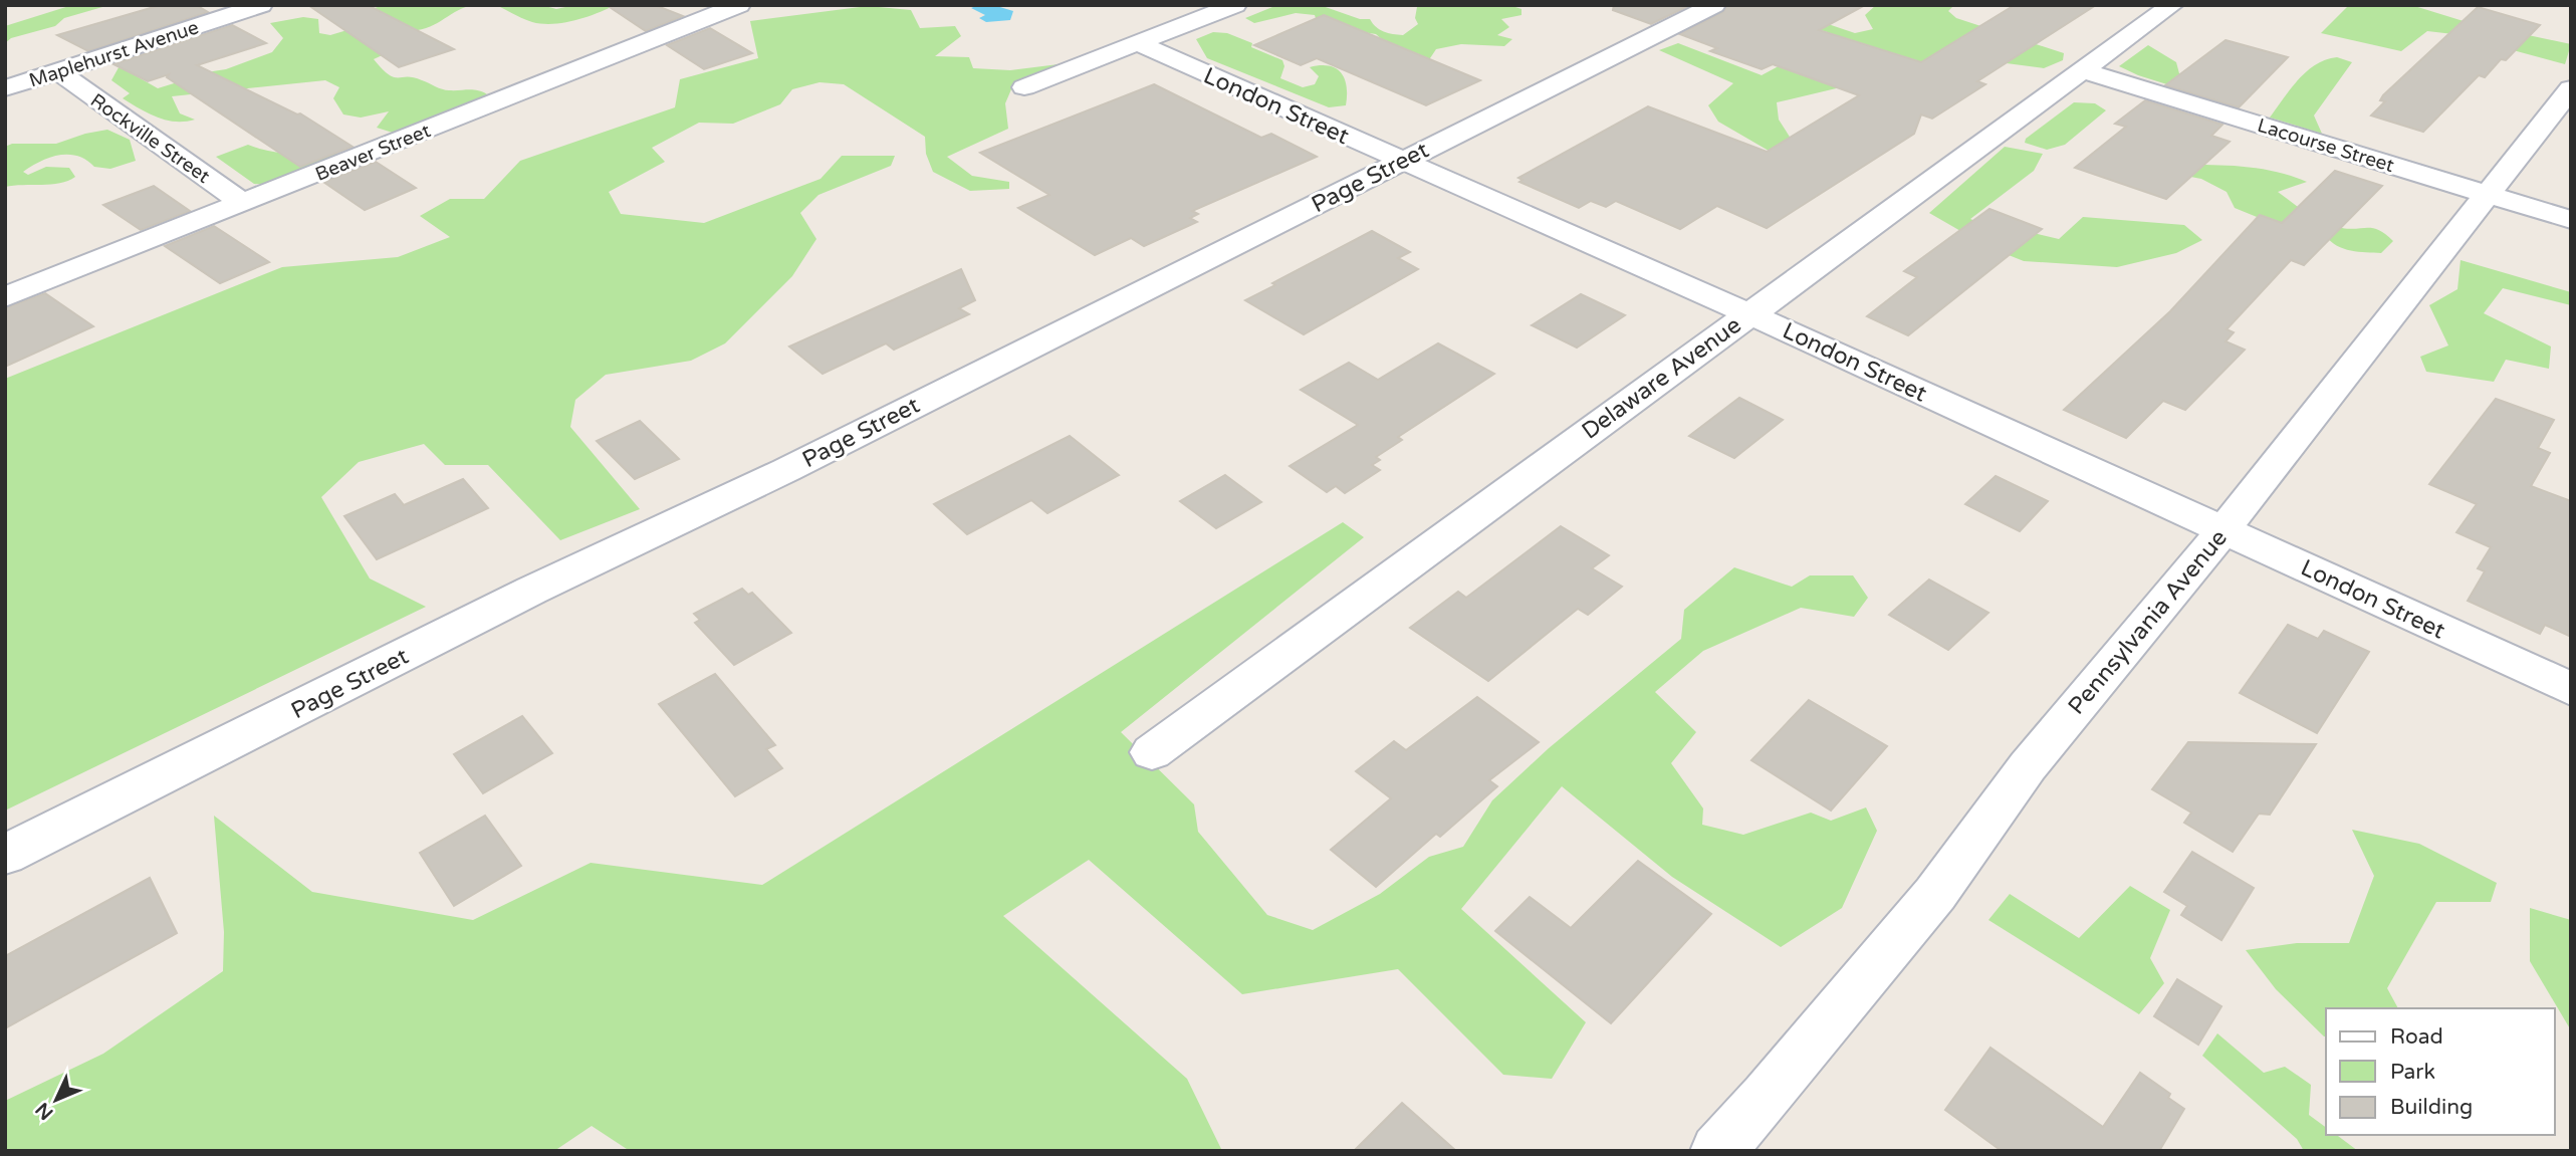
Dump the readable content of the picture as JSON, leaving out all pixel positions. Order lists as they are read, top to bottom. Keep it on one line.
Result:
{"streets":{"street":["Maplehurst Avenue","London Street","Rockville Street","Lacourse Street","Beaver Street","Page Street","Delaware Avenue","Pennsylvania Avenue"]},"crossings":[["Maplehurst Avenue","Rockville Street"],["London Street","Page Street"],["London Street","Delaware Avenue"],["London Street","Pennsylvania Avenue"],["Rockville Street","Beaver Street"],["Lacourse Street","Delaware Avenue"],["Lacourse Street","Pennsylvania Avenue"]],"legend":["Road","Park","Building"],"north":"bottom left"}
